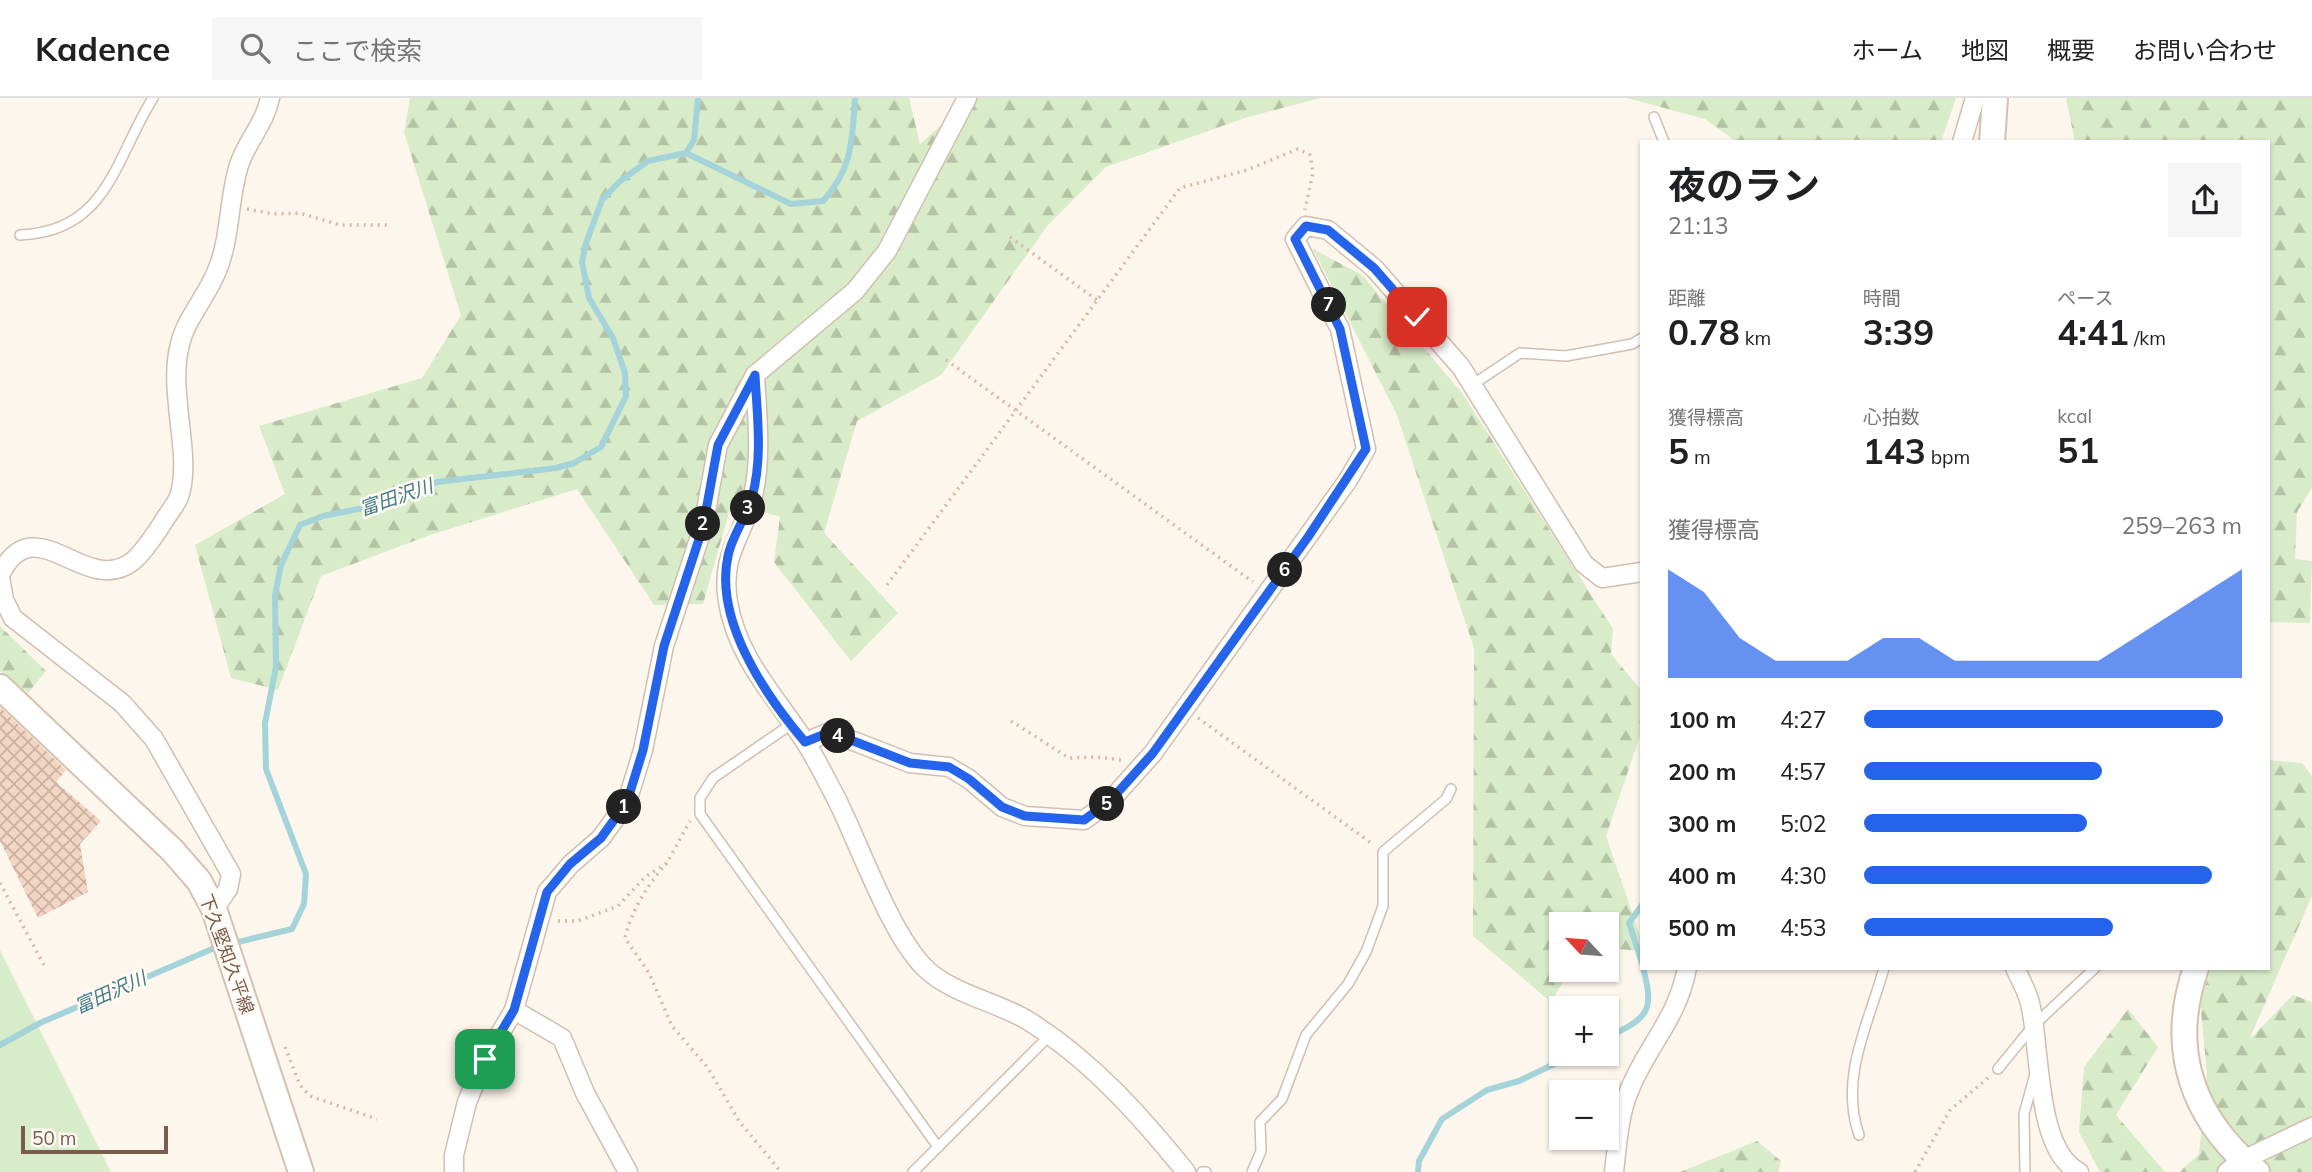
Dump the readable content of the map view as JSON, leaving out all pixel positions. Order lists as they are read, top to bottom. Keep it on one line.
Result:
{"streets":{"main road":["下久堅知久平線"]},"water":["富田沢川"],"scale_bar":"50 m","north":"top left","page":{"header":"Kadence","search":"ここで検索","nav":["ホーム","地図","概要","お問い合わせ"],"heading":["夜のラン","21:13"],"stats":[["距離","0.78 km"],["時間","3:39"],["ペース","4:41 /km"],["獲得標高","5 m"],["心拍数","143 bpm"],["kcal","51"]],"pins":["7","3","2","6","4","5","1"],"chart":["獲得標高","259–263 m"],"list":[{"name":"100 m","note":"4:27"},{"name":"200 m","note":"4:57"},{"name":"300 m","note":"5:02"},{"name":"400 m","note":"4:30"},{"name":"500 m","note":"4:53"}],"map_buttons":["+","−"],"scale":"50 m"}}
